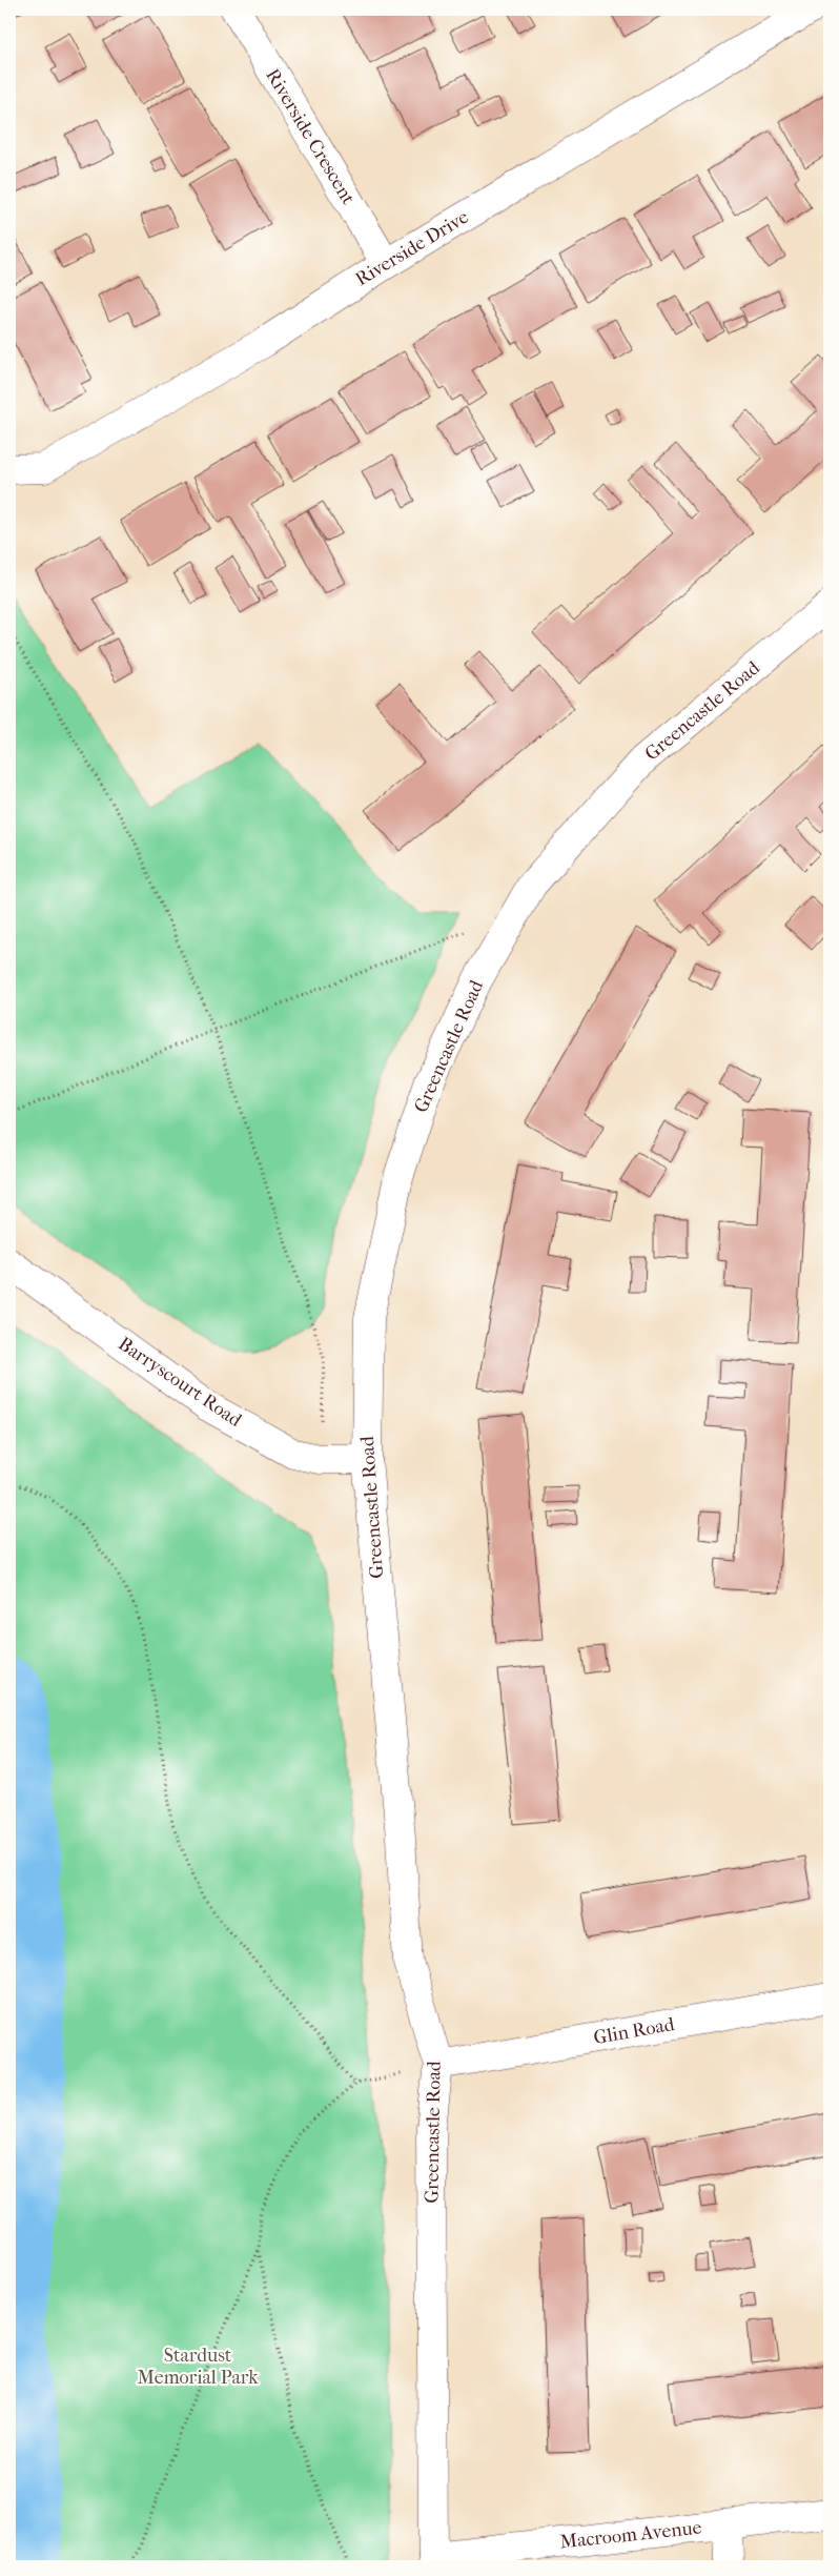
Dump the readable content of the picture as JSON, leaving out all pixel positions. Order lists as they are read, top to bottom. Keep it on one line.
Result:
{"streets":{"street":["Riverside Crescent","Riverside Drive","Greencastle Road","Barryscourt Road","Glin Road","Macroom Avenue"]},"crossings":[["Riverside Crescent","Riverside Drive"],["Greencastle Road","Barryscourt Road"],["Greencastle Road","Glin Road"],["Greencastle Road","Macroom Avenue"]],"parks":["Stardust Memorial Park"]}
